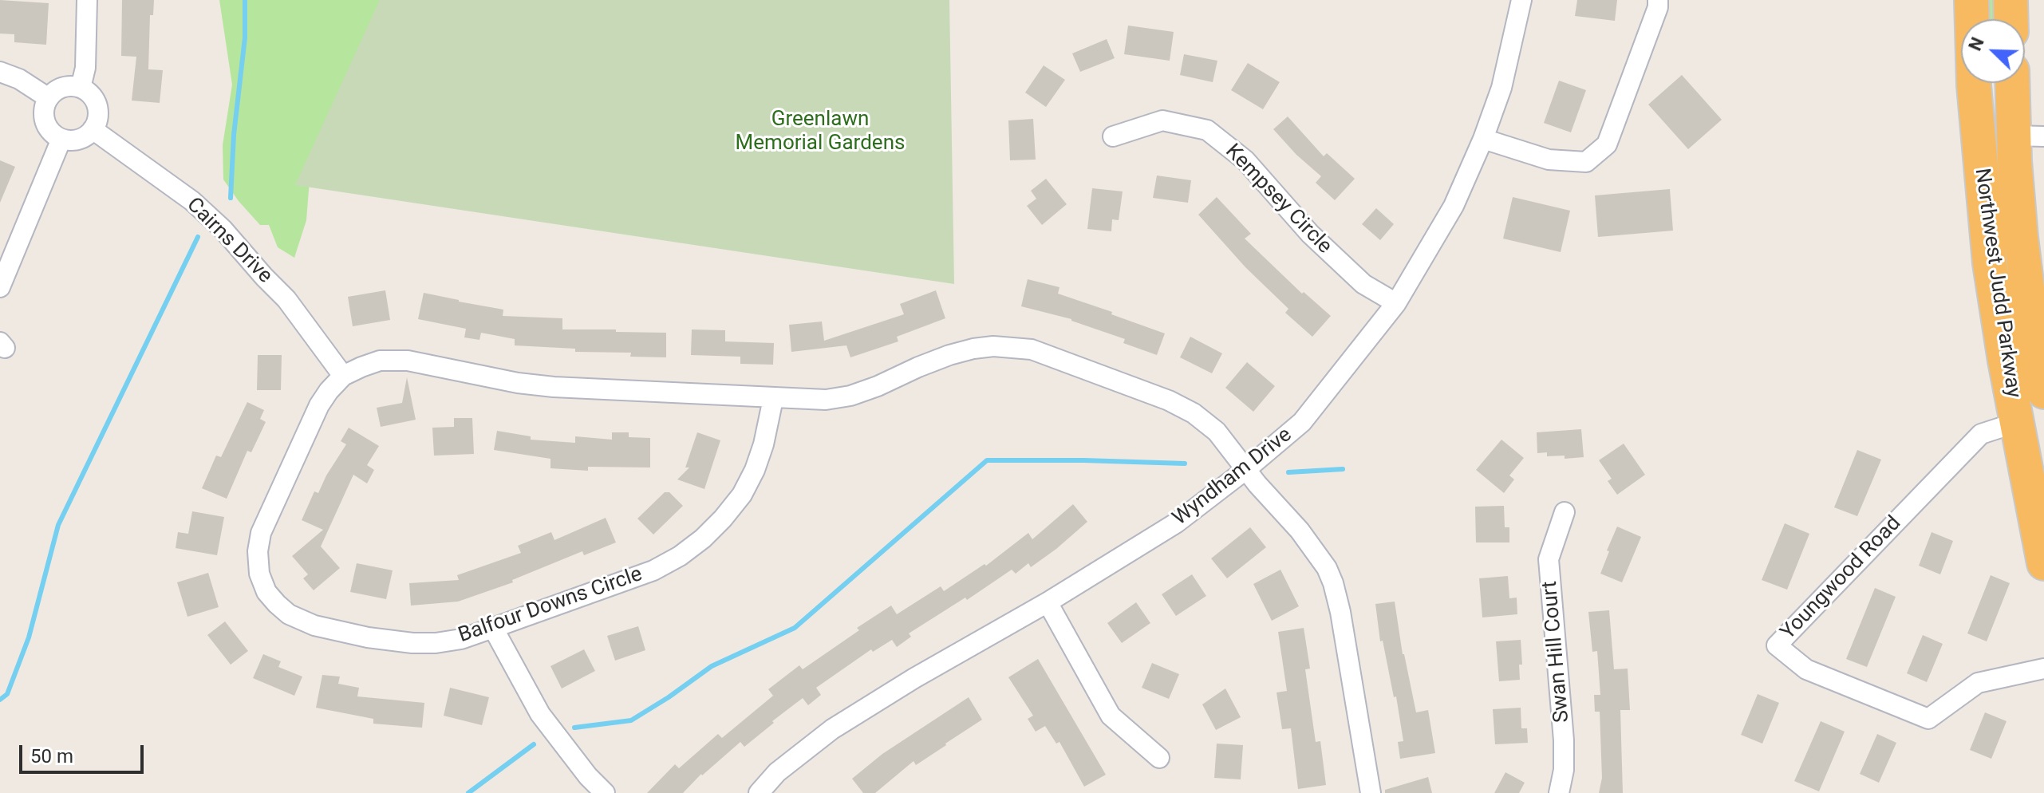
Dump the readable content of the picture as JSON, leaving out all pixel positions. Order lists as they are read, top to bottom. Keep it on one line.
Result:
{"streets":{"highway":["Northwest Judd Parkway"],"street":["Kempsey Circle","Cairns Drive","Wyndham Drive","Youngwood Road","Balfour Downs Circle","Swan Hill Court"]},"crossings":[["Kempsey Circle","Wyndham Drive"],["Cairns Drive","Balfour Downs Circle"],["Northwest Judd Parkway","Youngwood Road"],["Wyndham Drive","Balfour Downs Circle"]],"parks":["Greenlawn Memorial Gardens"],"scale_bar":"50 m","north":"top left"}
